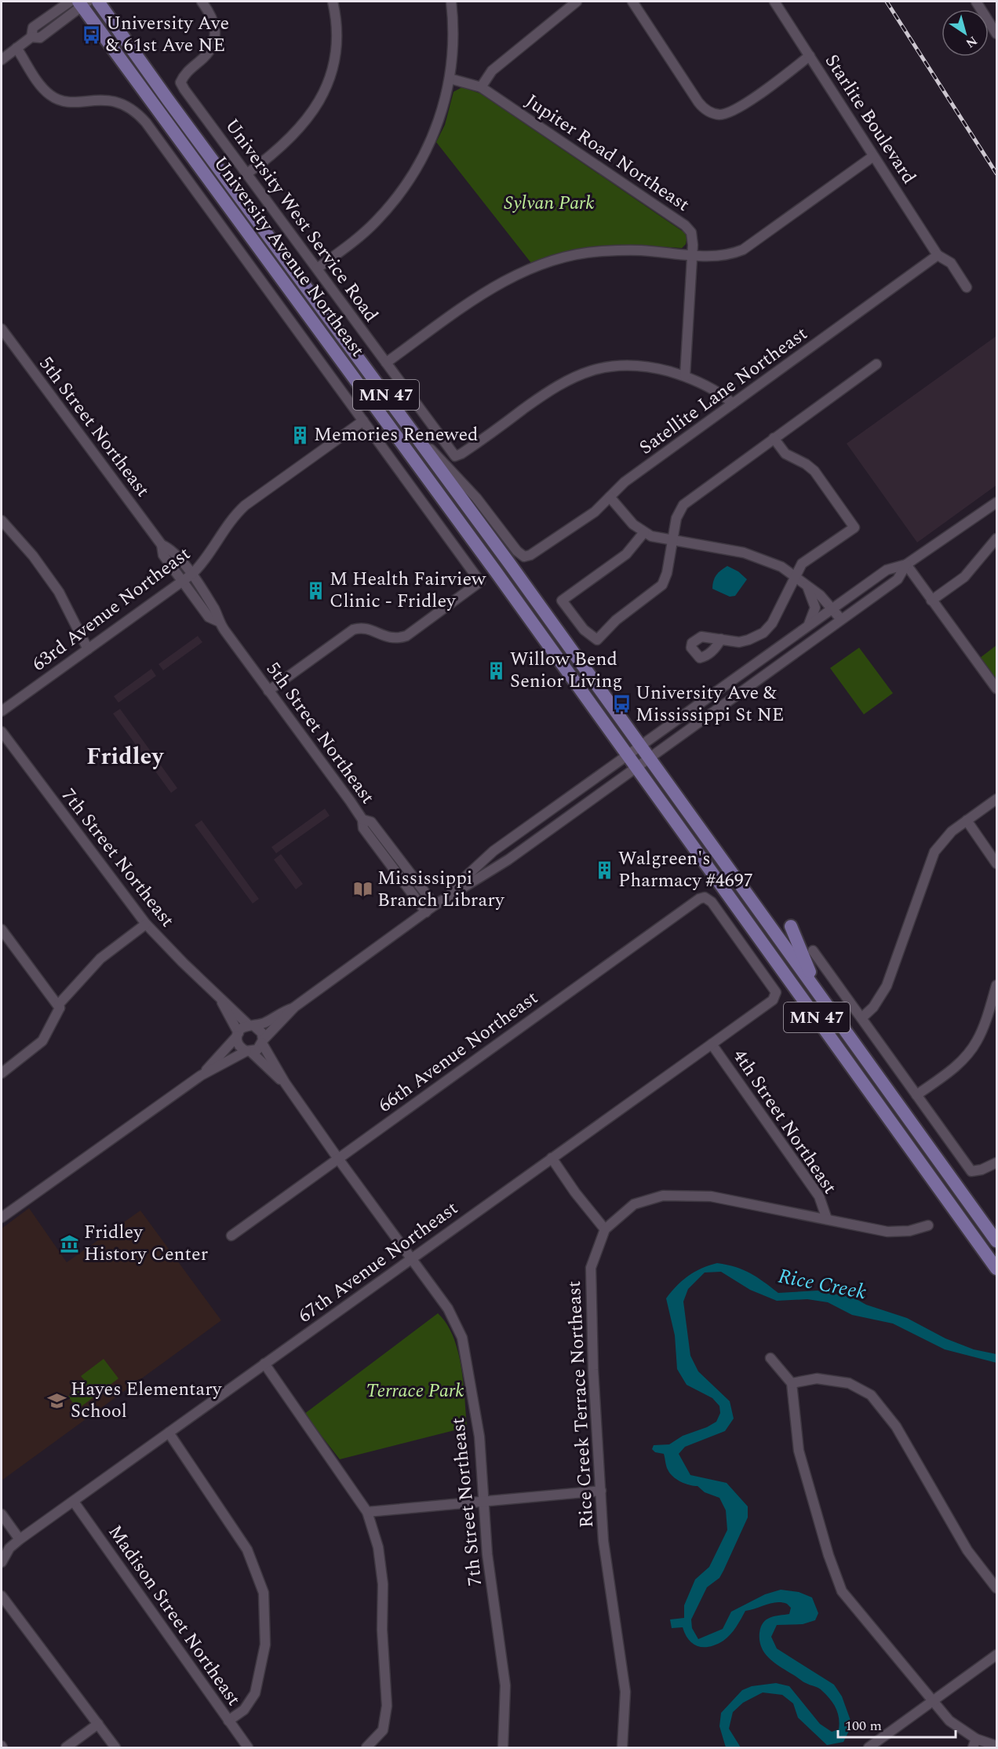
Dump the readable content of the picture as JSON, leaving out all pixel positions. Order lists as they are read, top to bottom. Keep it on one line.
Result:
{"streets":{"main road":["University Avenue Northeast","MN 47"],"street":["Starlite Boulevard","Jupiter Road Northeast","University West Service Road","Satellite Lane Northeast","5th Street Northeast","63rd Avenue Northeast","7th Street Northeast","66th Avenue Northeast","4th Street Northeast","67th Avenue Northeast","Rice Creek Terrace Northeast","Madison Street Northeast"]},"crossings":[["Starlite Boulevard","Satellite Lane Northeast"],["Jupiter Road Northeast","University West Service Road"],["University Avenue Northeast","Satellite Lane Northeast"],["5th Street Northeast","63rd Avenue Northeast"],["7th Street Northeast","66th Avenue Northeast"],["7th Street Northeast","67th Avenue Northeast"],["66th Avenue Northeast","67th Avenue Northeast"],["4th Street Northeast","67th Avenue Northeast"],["4th Street Northeast","Rice Creek Terrace Northeast"],["67th Avenue Northeast","Madison Street Northeast"]],"districts":["Fridley"],"water":["Rice Creek"],"parks":["Sylvan Park","Terrace Park"],"places":{"bus stop":["University Ave & 61st Ave NE","University Ave & Mississippi St NE"],"building":["Memories Renewed","M Health Fairview Clinic - Fridley","Willow Bend Senior Living","Walgreen's Pharmacy #4697"],"library":["Mississippi Branch Library"],"museum":["Fridley History Center"],"school or university":["Hayes Elementary School"]},"scale_bar":"100 m","north":"bottom right"}
